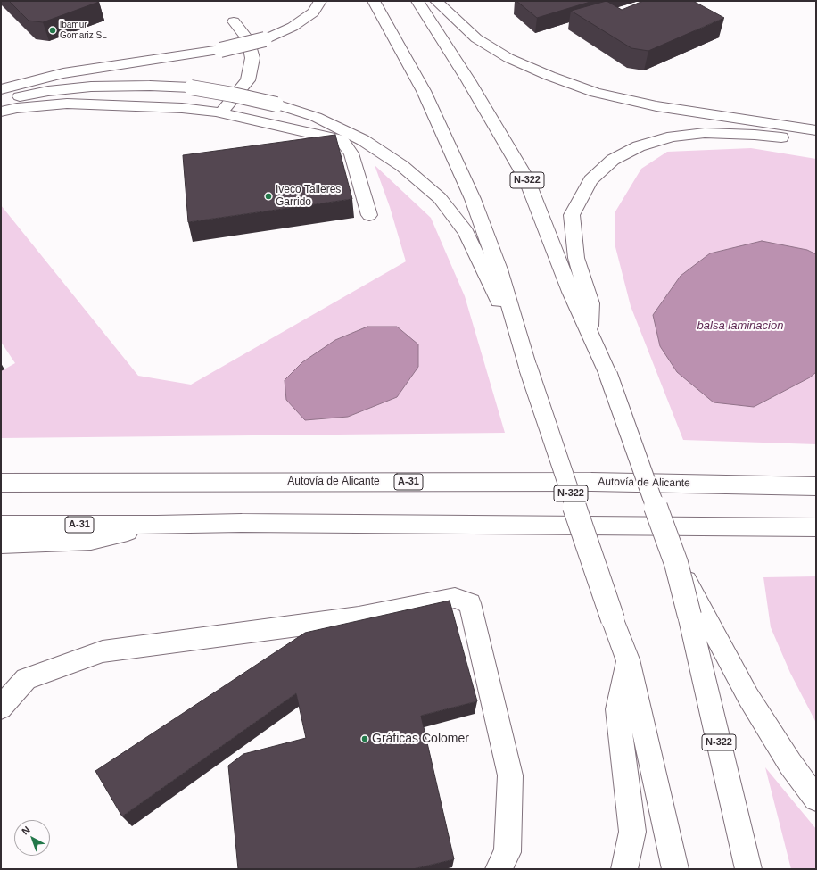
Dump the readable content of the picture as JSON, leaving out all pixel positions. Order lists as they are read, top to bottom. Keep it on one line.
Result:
{"streets":{"main road":["N-322","Autovía de Alicante","A-31"]},"water":["balsa laminacion"],"places":["lbamur Gomariz SL","Iveco Talleres Garrido","Gráficas Colomer"],"north":"top left"}
